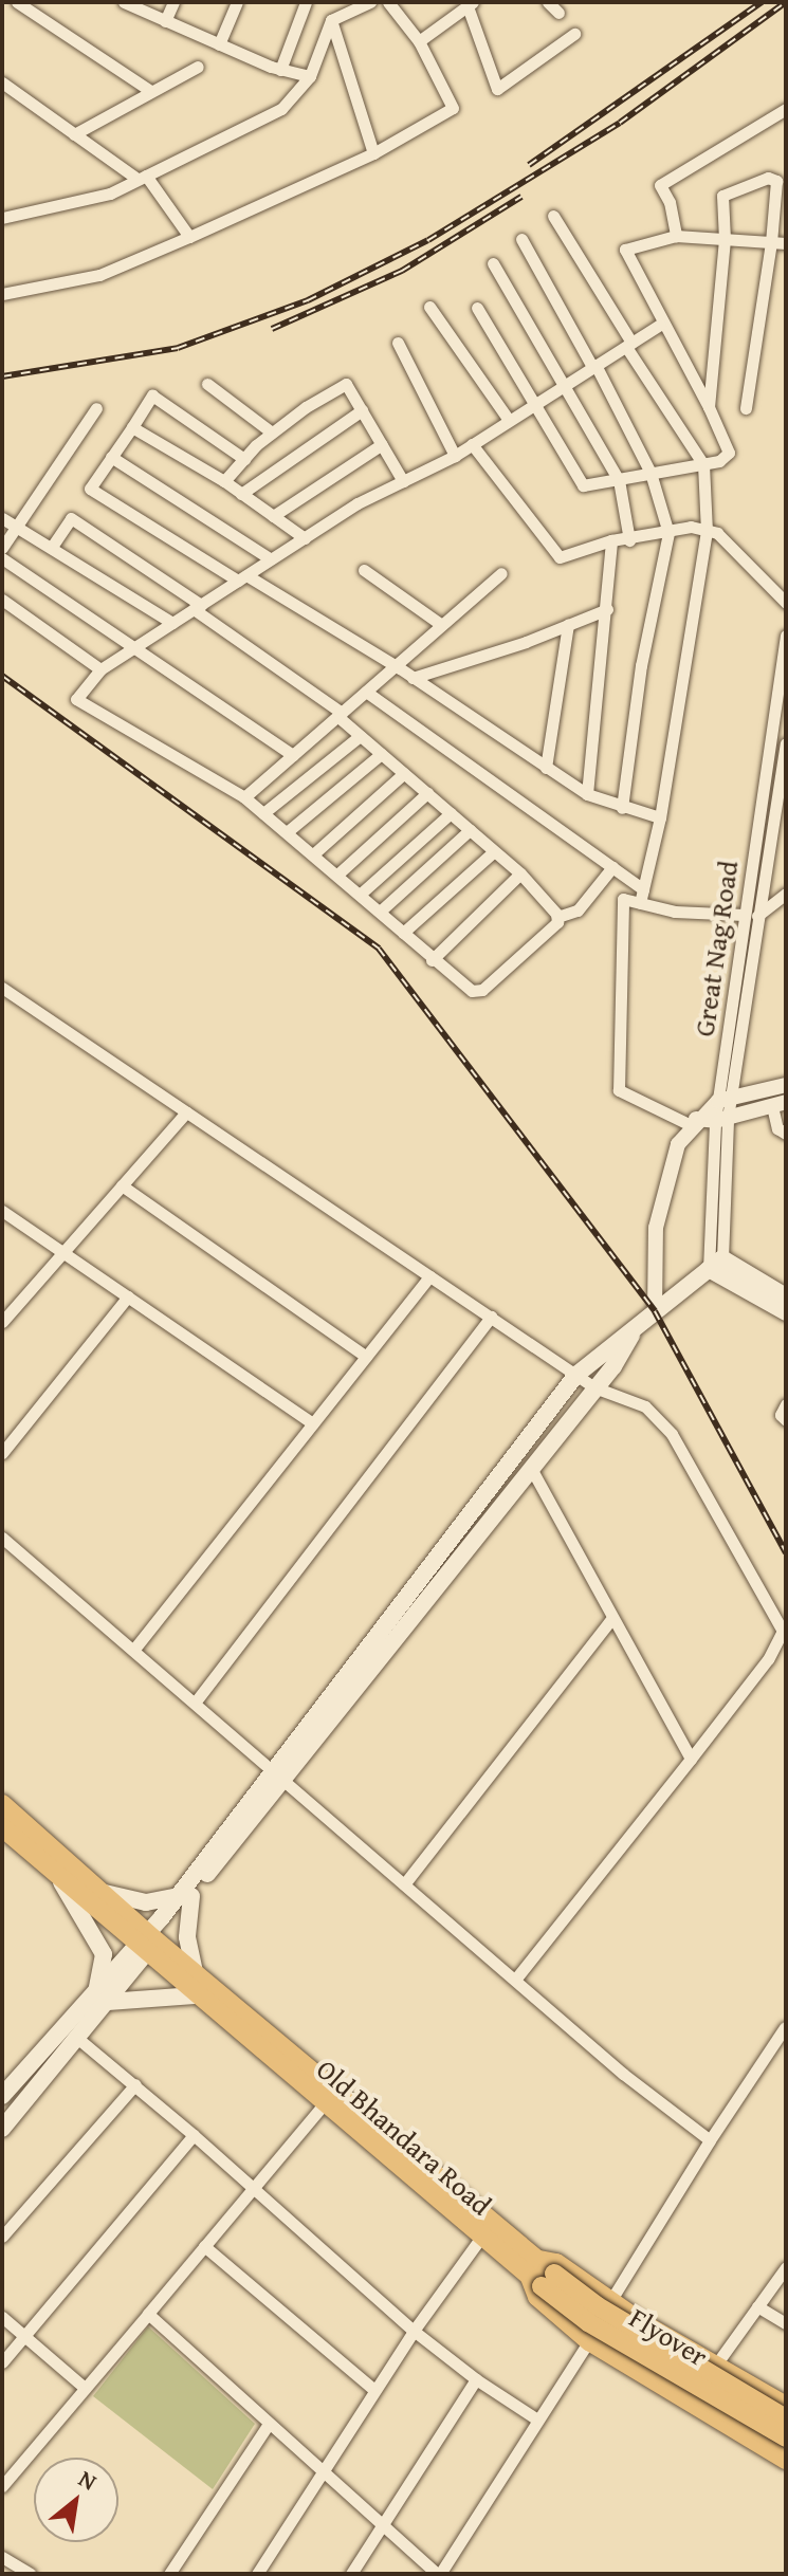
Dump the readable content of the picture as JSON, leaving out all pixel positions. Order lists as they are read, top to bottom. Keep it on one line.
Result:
{"streets":{"main road":["Old Bhandara Road","Flyover"],"street":["Great Nag Road"]},"crossings":[["Old Bhandara Road","Flyover"]],"north":"top right"}
